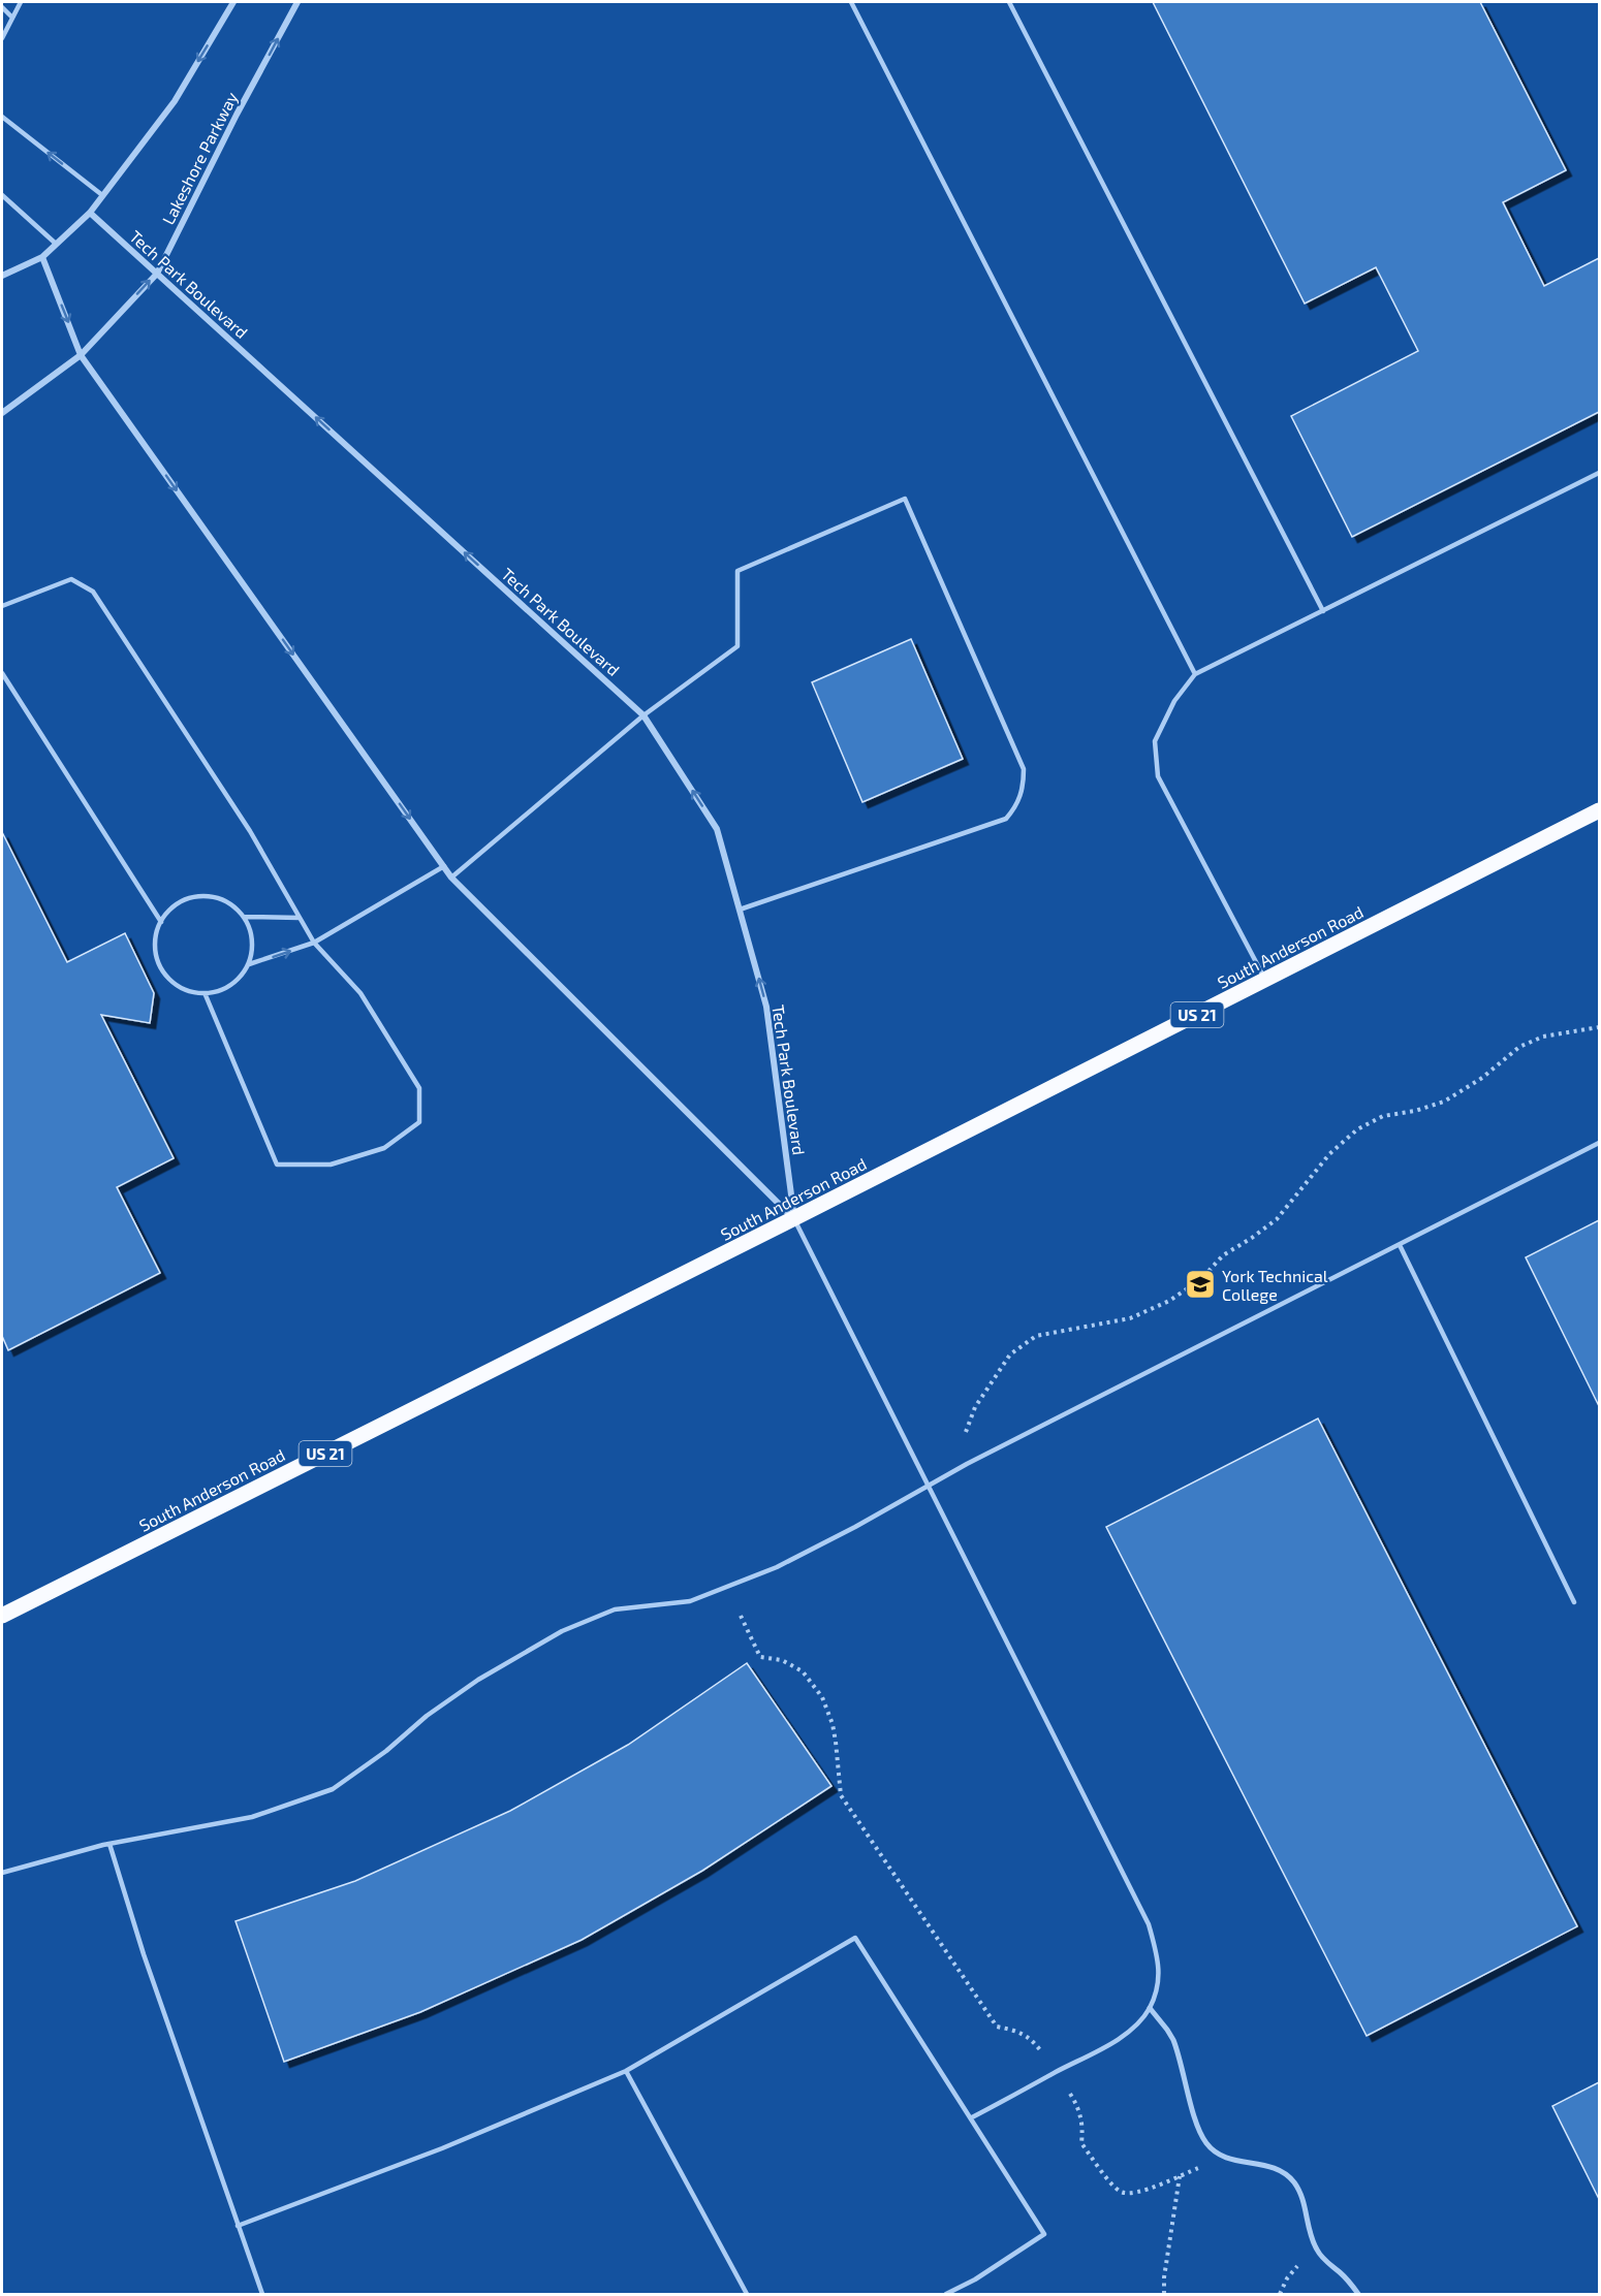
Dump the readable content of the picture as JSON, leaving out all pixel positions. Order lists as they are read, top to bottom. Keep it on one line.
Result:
{"streets":{"main road":["South Anderson Road","US 21"],"street":["Lakeshore Parkway","Tech Park Boulevard"]},"crossings":[["Lakeshore Parkway","Tech Park Boulevard"],["Tech Park Boulevard","South Anderson Road"]],"one_way":["Lakeshore Parkway","Tech Park Boulevard"],"places":{"school or university":["York Technical College"]}}
